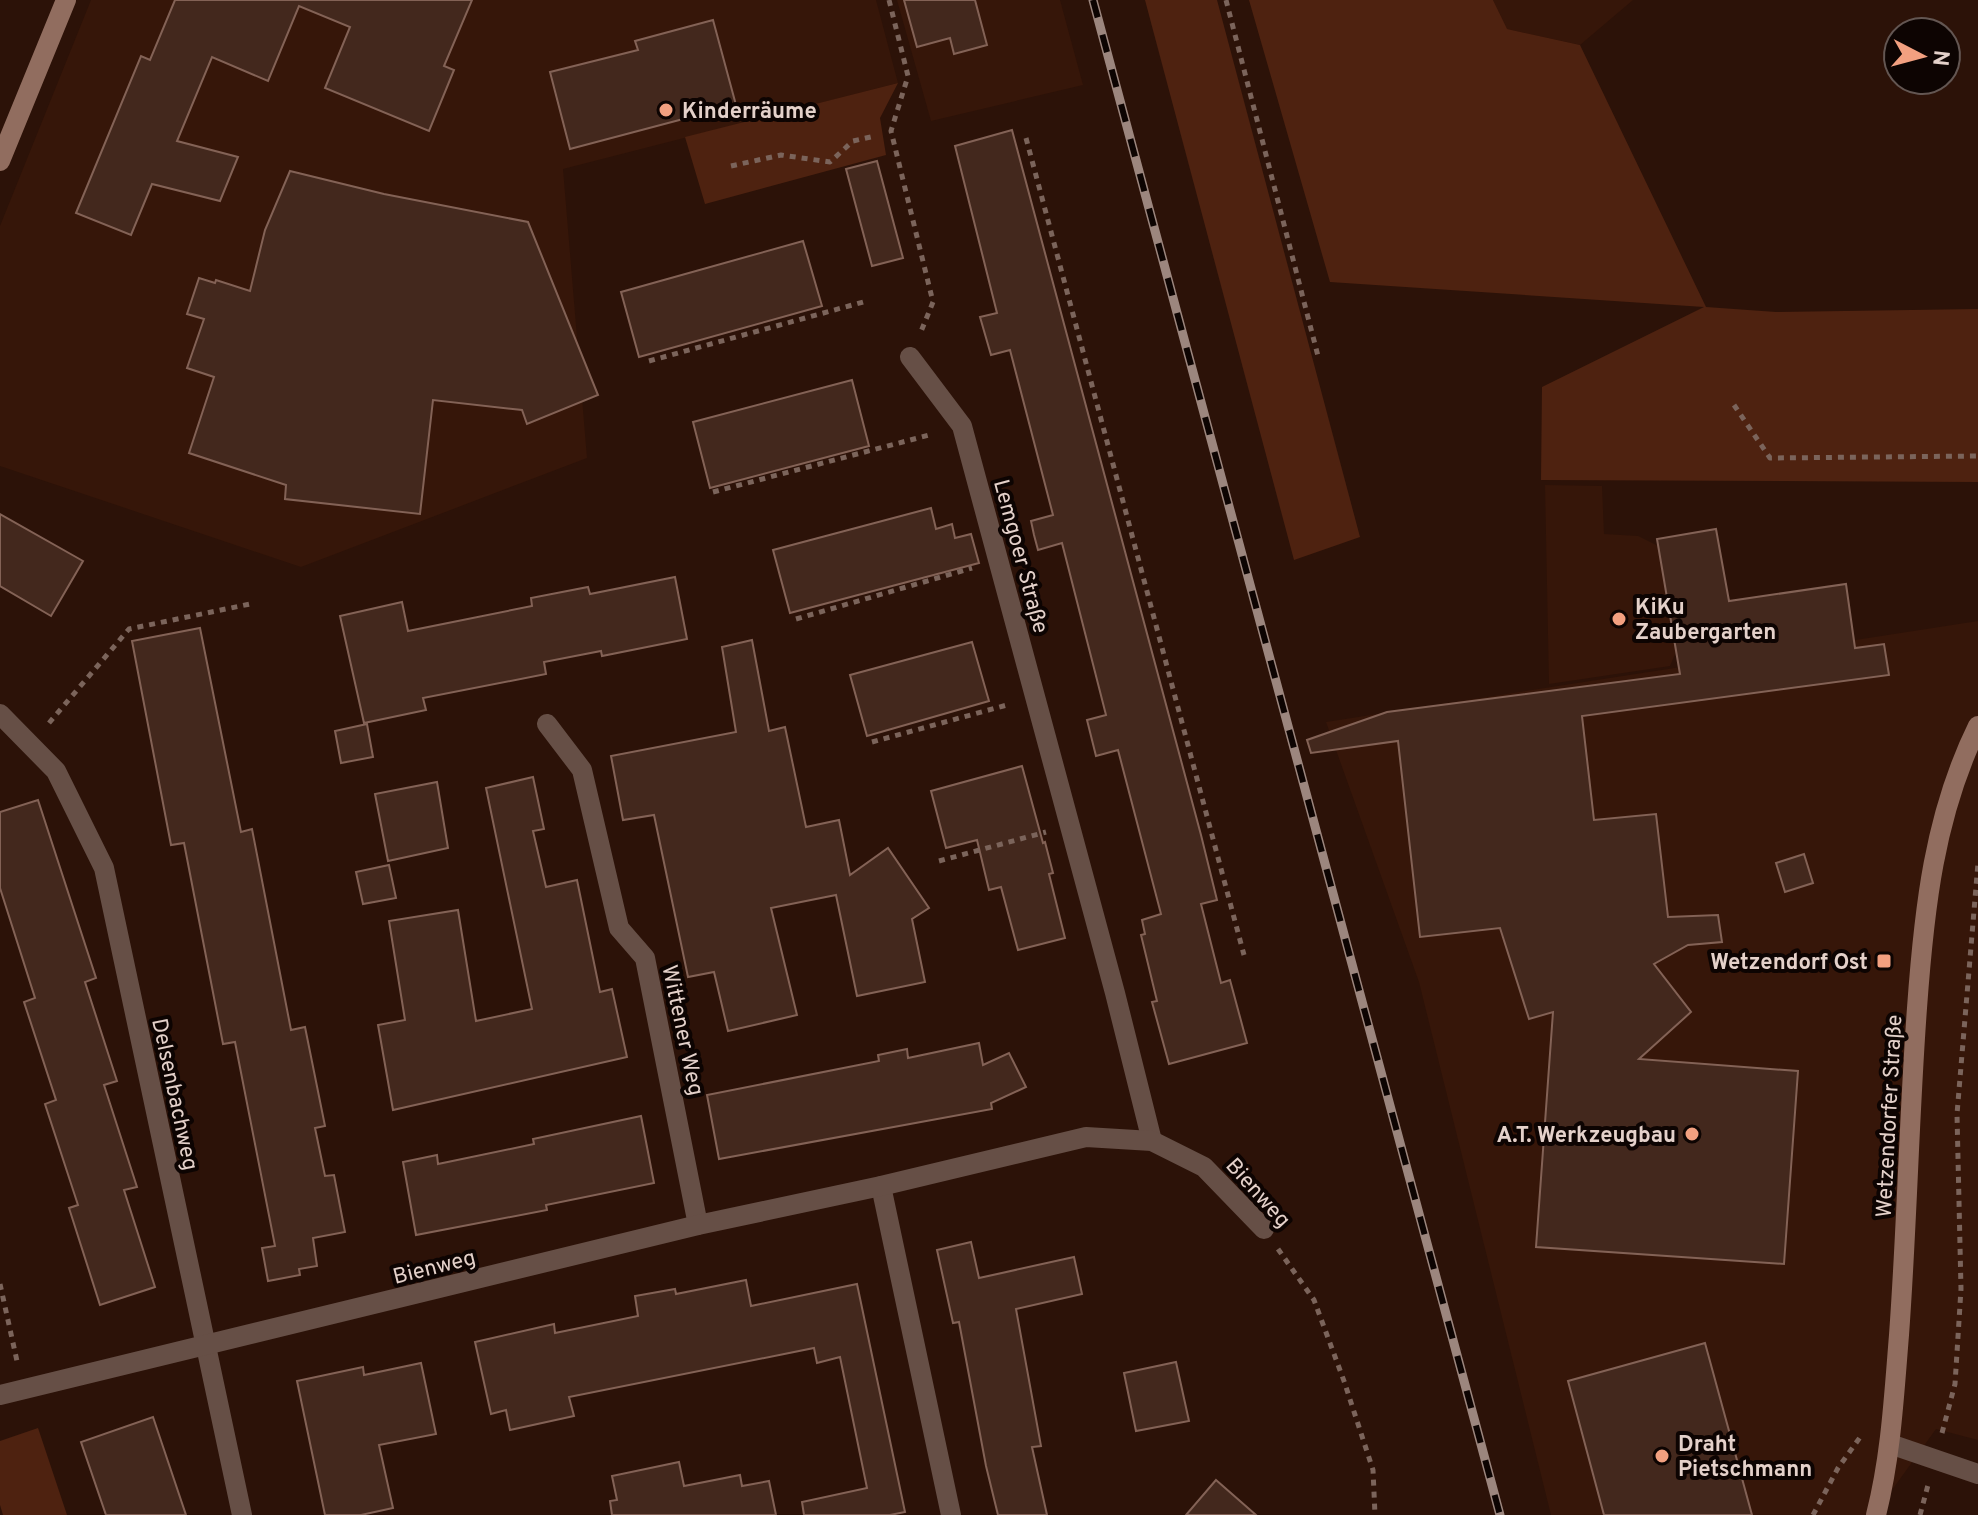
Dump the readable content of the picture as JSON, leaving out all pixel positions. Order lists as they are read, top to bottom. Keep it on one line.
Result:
{"streets":{"street":["Lemgoer Straße","Wittener Weg","Delsenbachweg","Wetzendorfer Straße","Bienweg"]},"crossings":[["Lemgoer Straße","Bienweg"],["Wittener Weg","Bienweg"],["Delsenbachweg","Bienweg"]],"places":{"other":["Kinderräume","KiKu Zaubergarten","A.T. Werkzeugbau","Draht Pietschmann"],"transit":["Wetzendorf Ost"]},"north":"right"}
